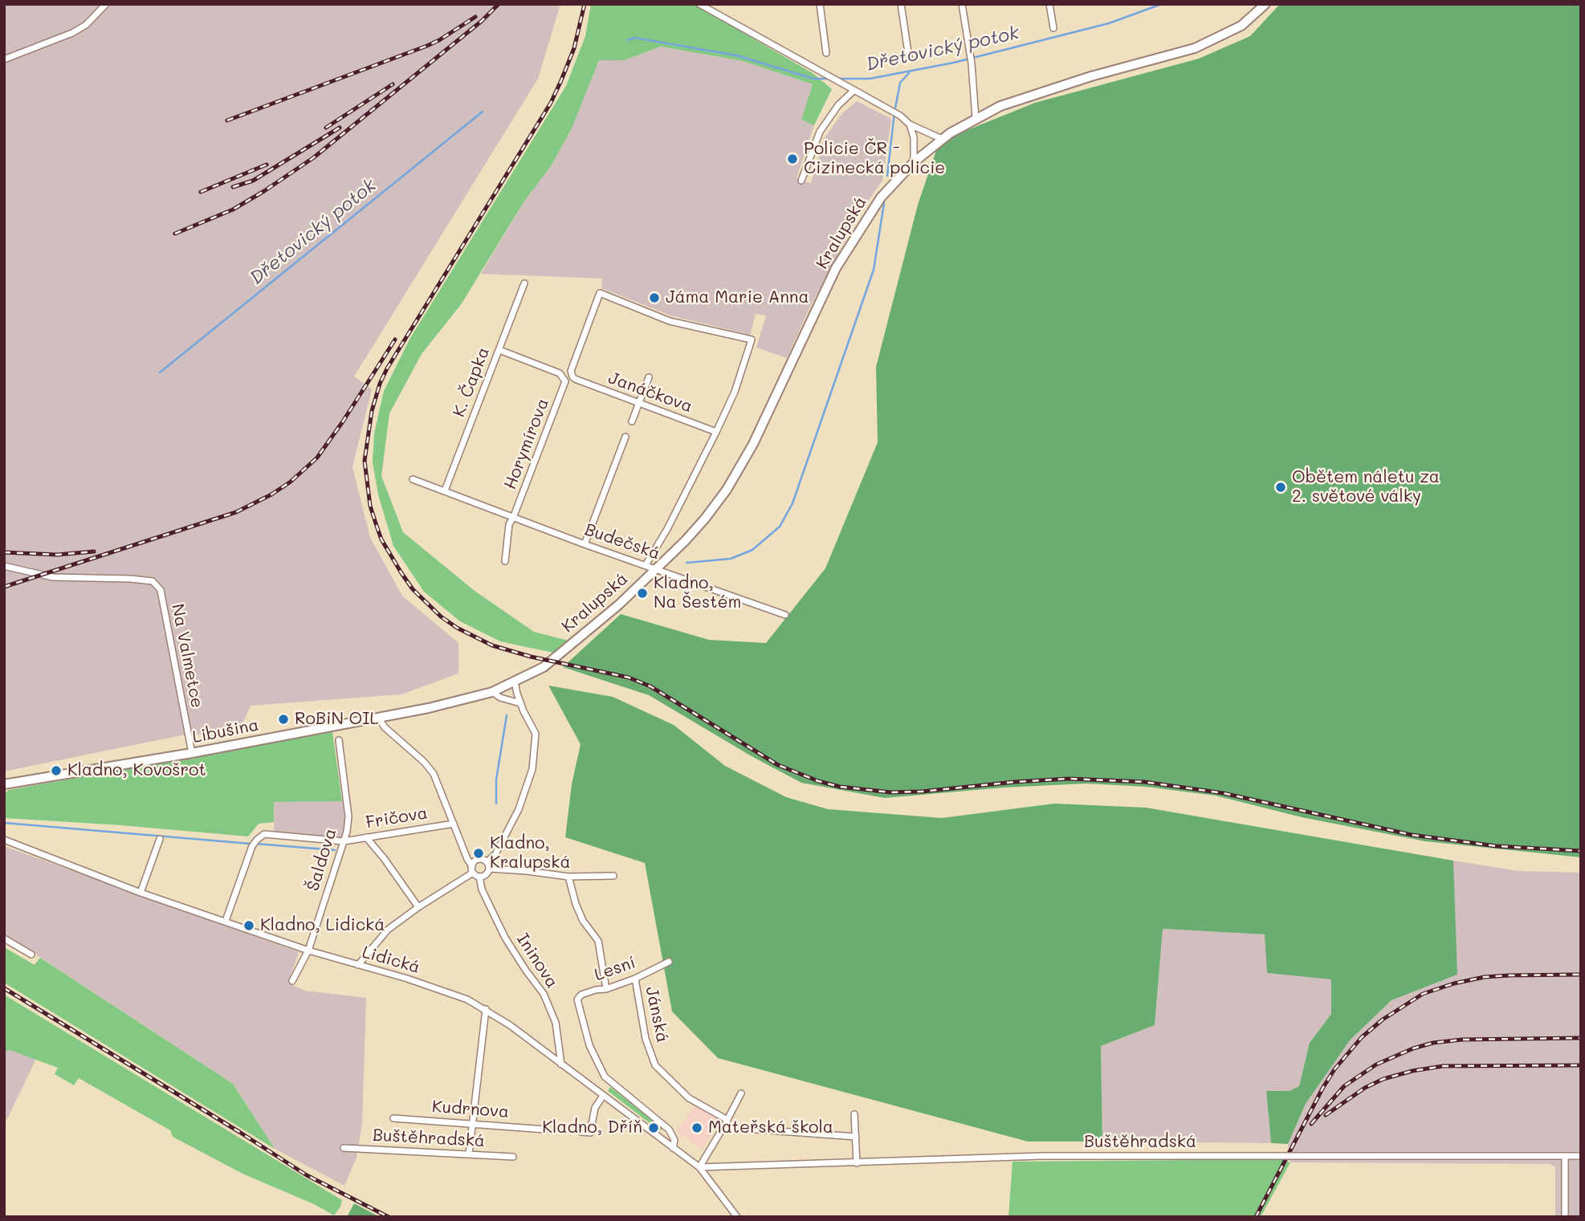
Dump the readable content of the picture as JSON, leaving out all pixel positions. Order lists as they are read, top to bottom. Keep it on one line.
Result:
{"streets":{"main road":["Kralupská","Libušina"],"street":["K. Čapka","Janáčkova","Horymírova","Budečská","Na Valmetce","Fričova","Šaldova","Lidická","Ininova","Lesní","Jánská","Kudrnova","Buštěhradská"]},"crossings":[["Kralupská","Janáčkova"],["Kralupská","Budečská"],["Kralupská","Libušina"],["K. Čapka","Horymírova"],["K. Čapka","Budečská"],["Horymírova","Budečská"],["Na Valmetce","Libušina"],["Fričova","Šaldova"],["Fričova","Lidická"],["Šaldova","Lidická"],["Lidická","Ininova"],["Lidická","Lesní"],["Lidická","Buštěhradská"],["Lesní","Jánská"]],"water":["Dřetovický potok"],"places":["Policie ČR - Cizinecká policie","Jáma Marie Anna","Obětem náletu za 2. světové války","Kladno, Na Šestém","RoBiN OIL","Kladno, Kovošrot","Kladno, Kralupská","Kladno, Lidická","Kladno, Dříň","Mateřská škola"]}
